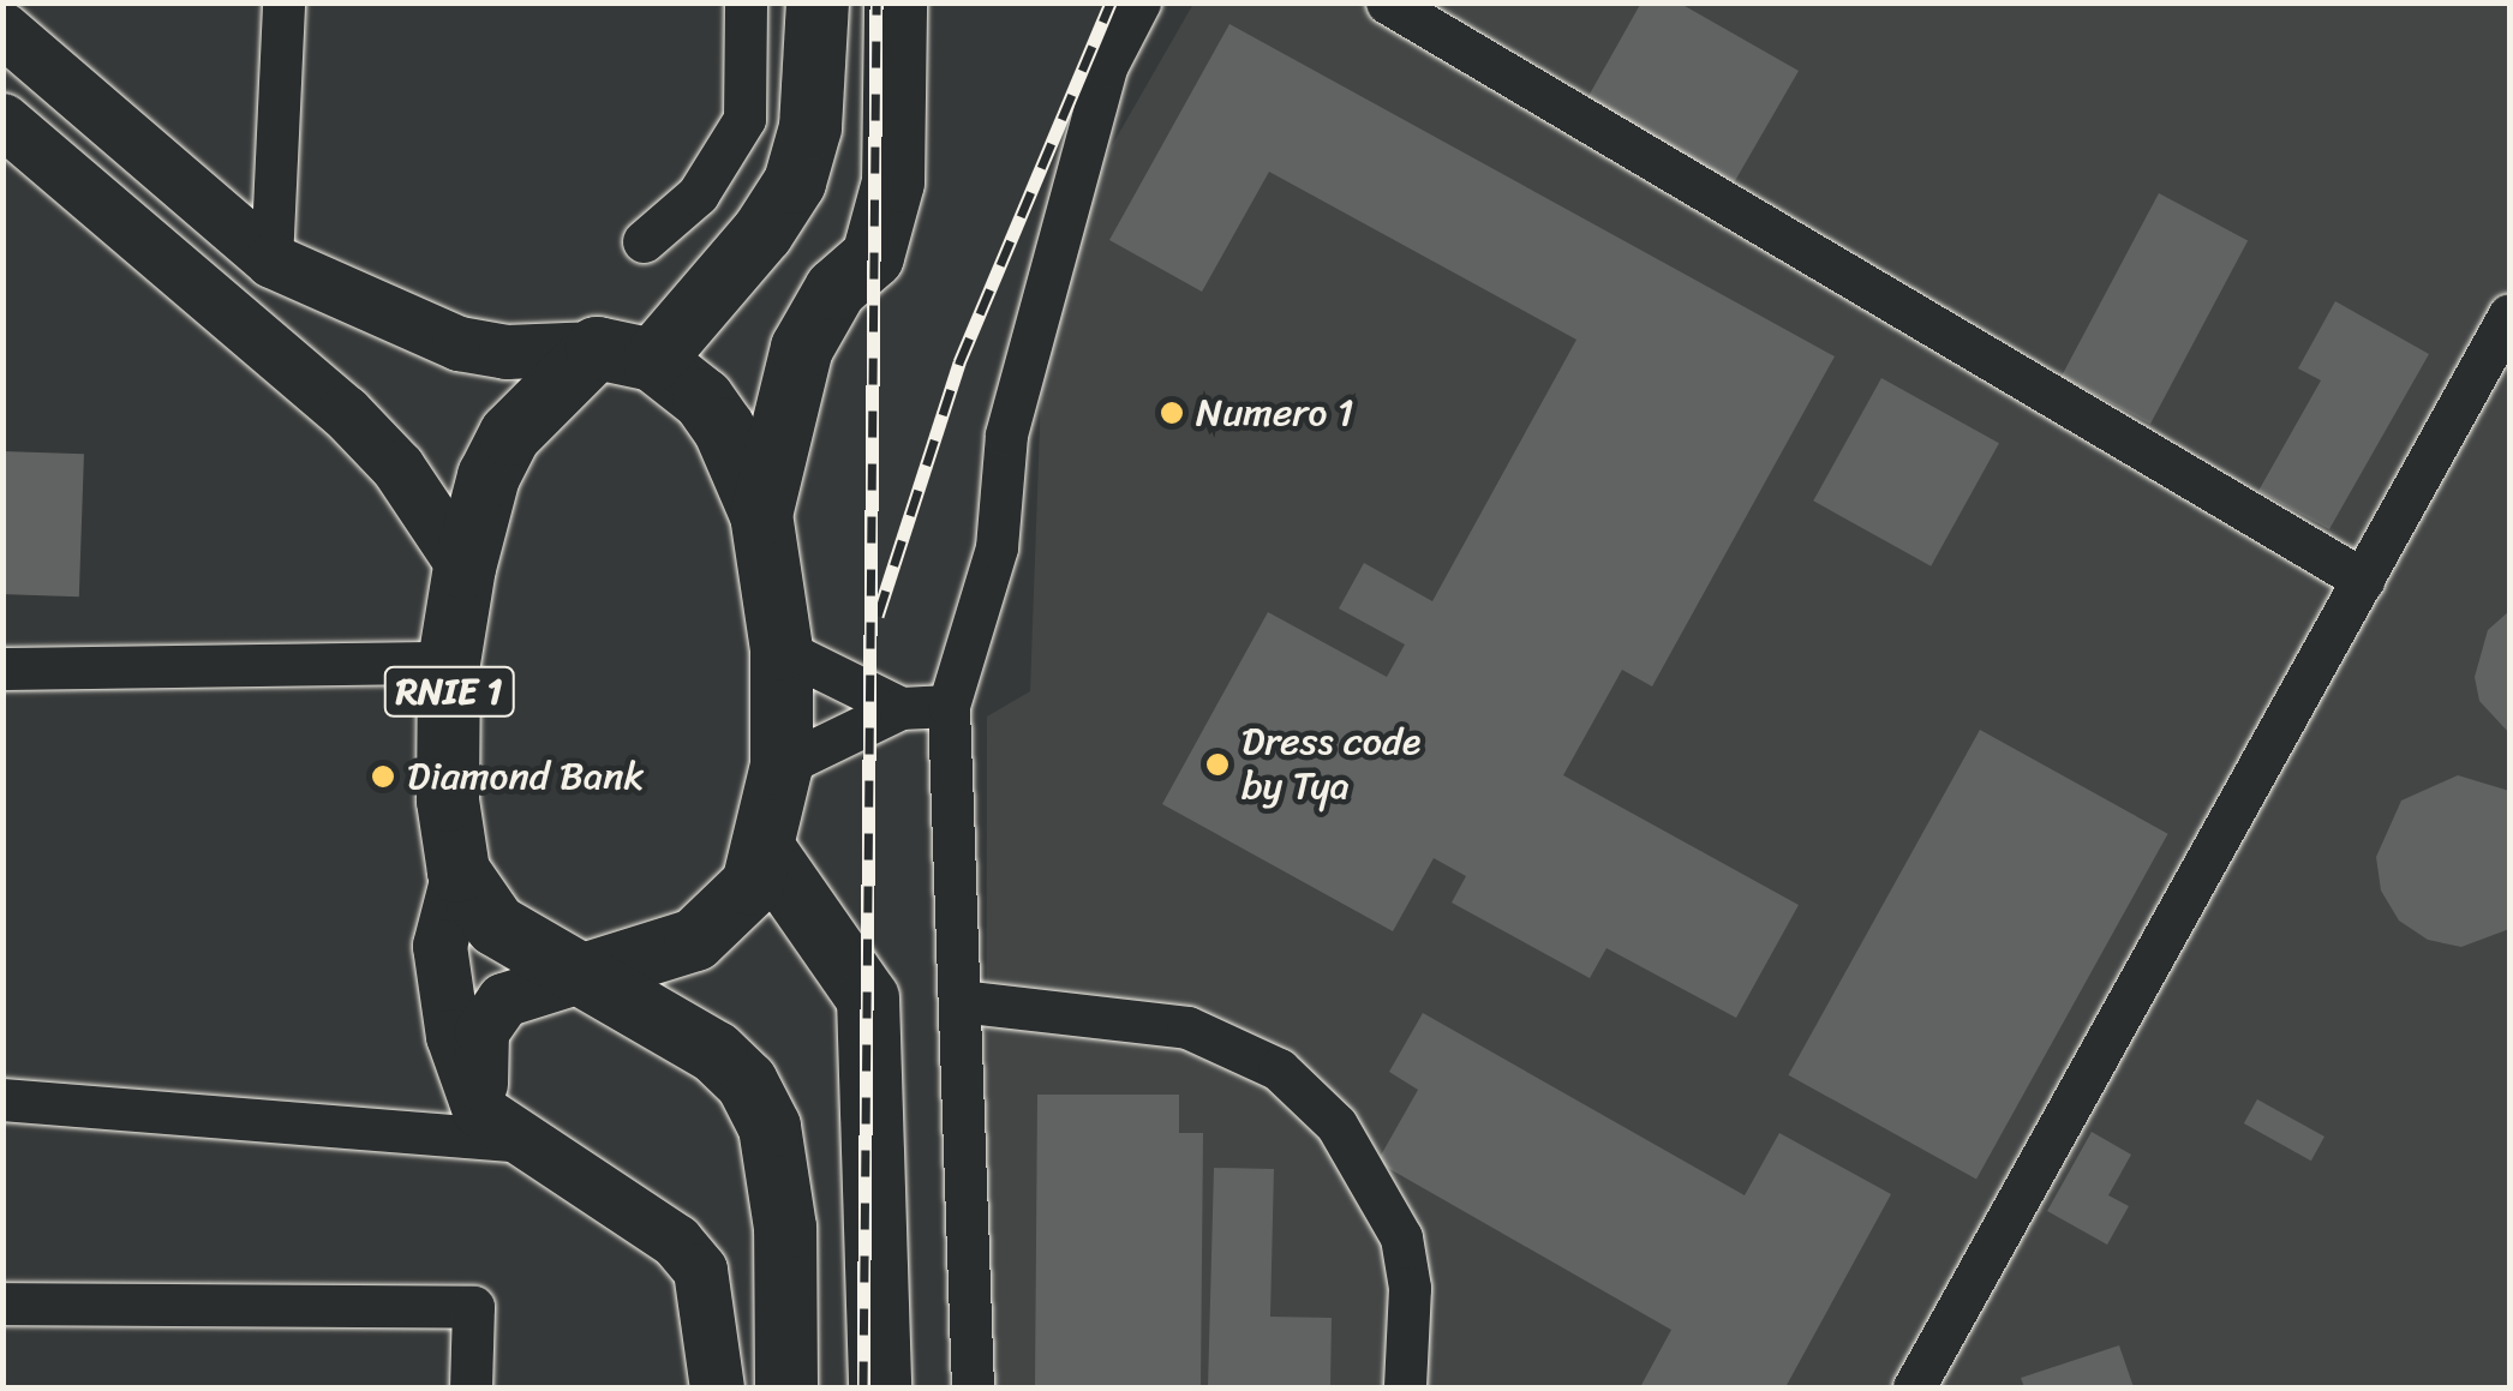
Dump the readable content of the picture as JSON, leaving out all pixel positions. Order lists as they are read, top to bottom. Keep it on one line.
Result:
{"streets":{"highway":["RNIE 1"]},"places":["Numero 1","Dress code by Tya","Diamond Bank"]}
